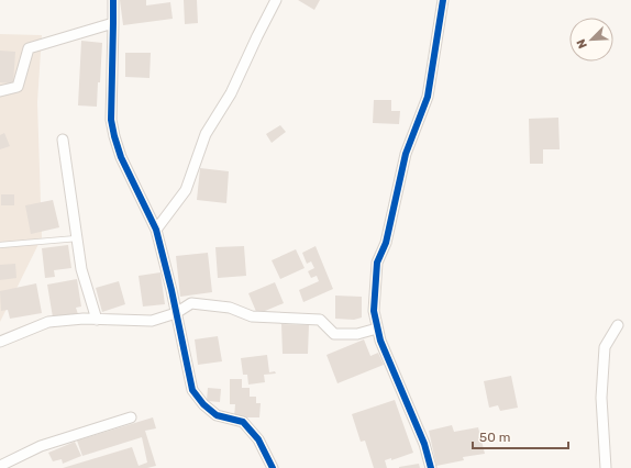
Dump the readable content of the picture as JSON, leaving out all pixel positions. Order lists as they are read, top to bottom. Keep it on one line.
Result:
{"scale_bar":"50 m","north":"bottom left"}
